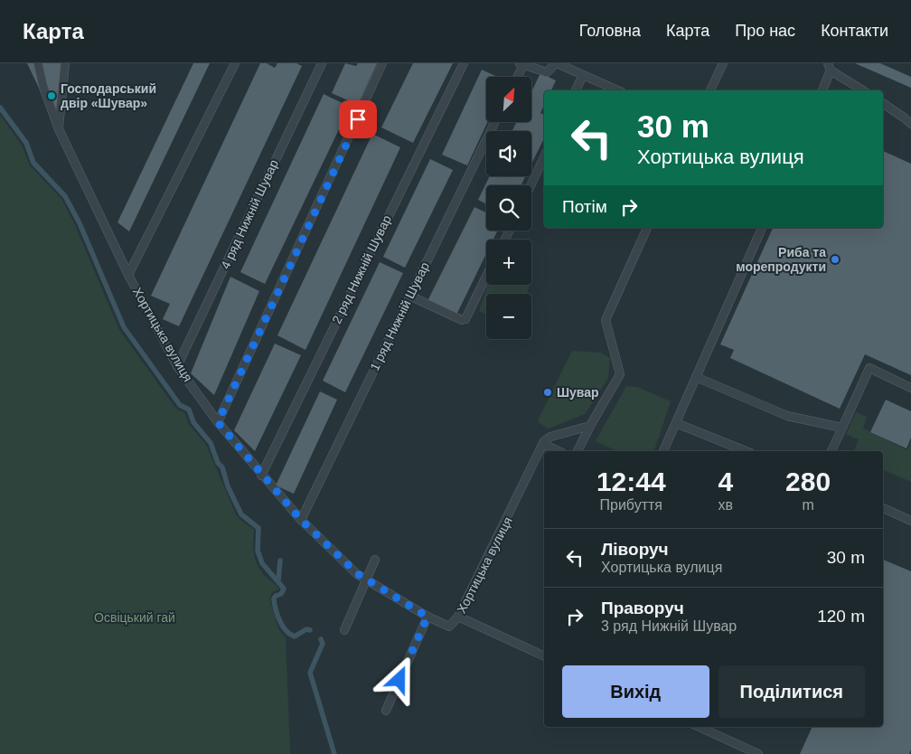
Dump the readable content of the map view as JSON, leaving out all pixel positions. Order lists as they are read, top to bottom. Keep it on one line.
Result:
{"streets":{"lane":["4 ряд Нижній Шувар","2 ряд Нижній Шувар","1 ряд Нижній Шувар","Хортицька вулиця"]},"crossings":[["4 ряд Нижній Шувар","Хортицька вулиця"],["2 ряд Нижній Шувар","Хортицька вулиця"],["1 ряд Нижній Шувар","Хортицька вулиця"]],"parks":["Освіцький гай"],"places":["Господарський двір «Шувар»","Риба та морепродукти","Шувар"],"north":"top right","page":{"header":"Карта","nav":["Головна","Карта","Про нас","Контакти"],"map_buttons":["+","−"],"turn":["30 m","Хортицька вулиця"],"then":"Потім","eta":["12:44","Прибуття","4","хв","280","m"],"list":[{"name":"Ліворуч","note":"Хортицька вулиця","value":"30 m"},{"name":"Праворуч","note":"3 ряд Нижній Шувар","value":"120 m"}],"buttons":["Вихід","Поділитися"]}}
